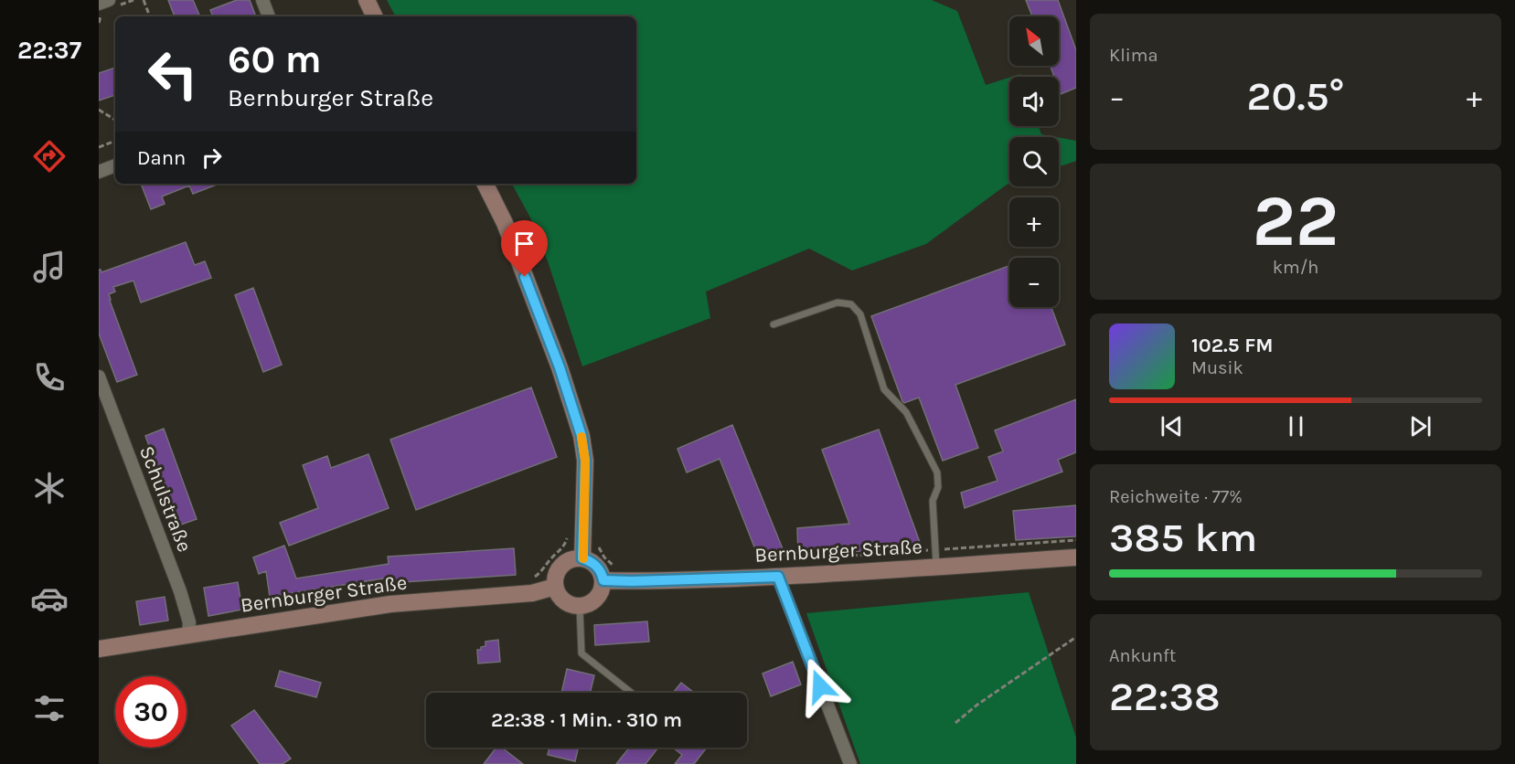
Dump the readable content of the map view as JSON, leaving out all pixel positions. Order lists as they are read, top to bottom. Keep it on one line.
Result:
{"streets":{"main road":["Bernburger Straße"],"street":["Schulstraße"]},"crossings":[["Schulstraße","Bernburger Straße"]],"north":"top left","page":{"tabs":"22:37","tile":["Klima",["22","km/h"],["Reichweite · 77%","385 km"],["Ankunft","22:38"]],"map_buttons":["+","−"],"turn":["60 m","Bernburger Straße"],"heat":["−","20.5°","+"],"then":"Dann","song":["102.5 FM","Musik"],"limit":"30","trip":"22:38 · 1 Min. · 310 m"}}
